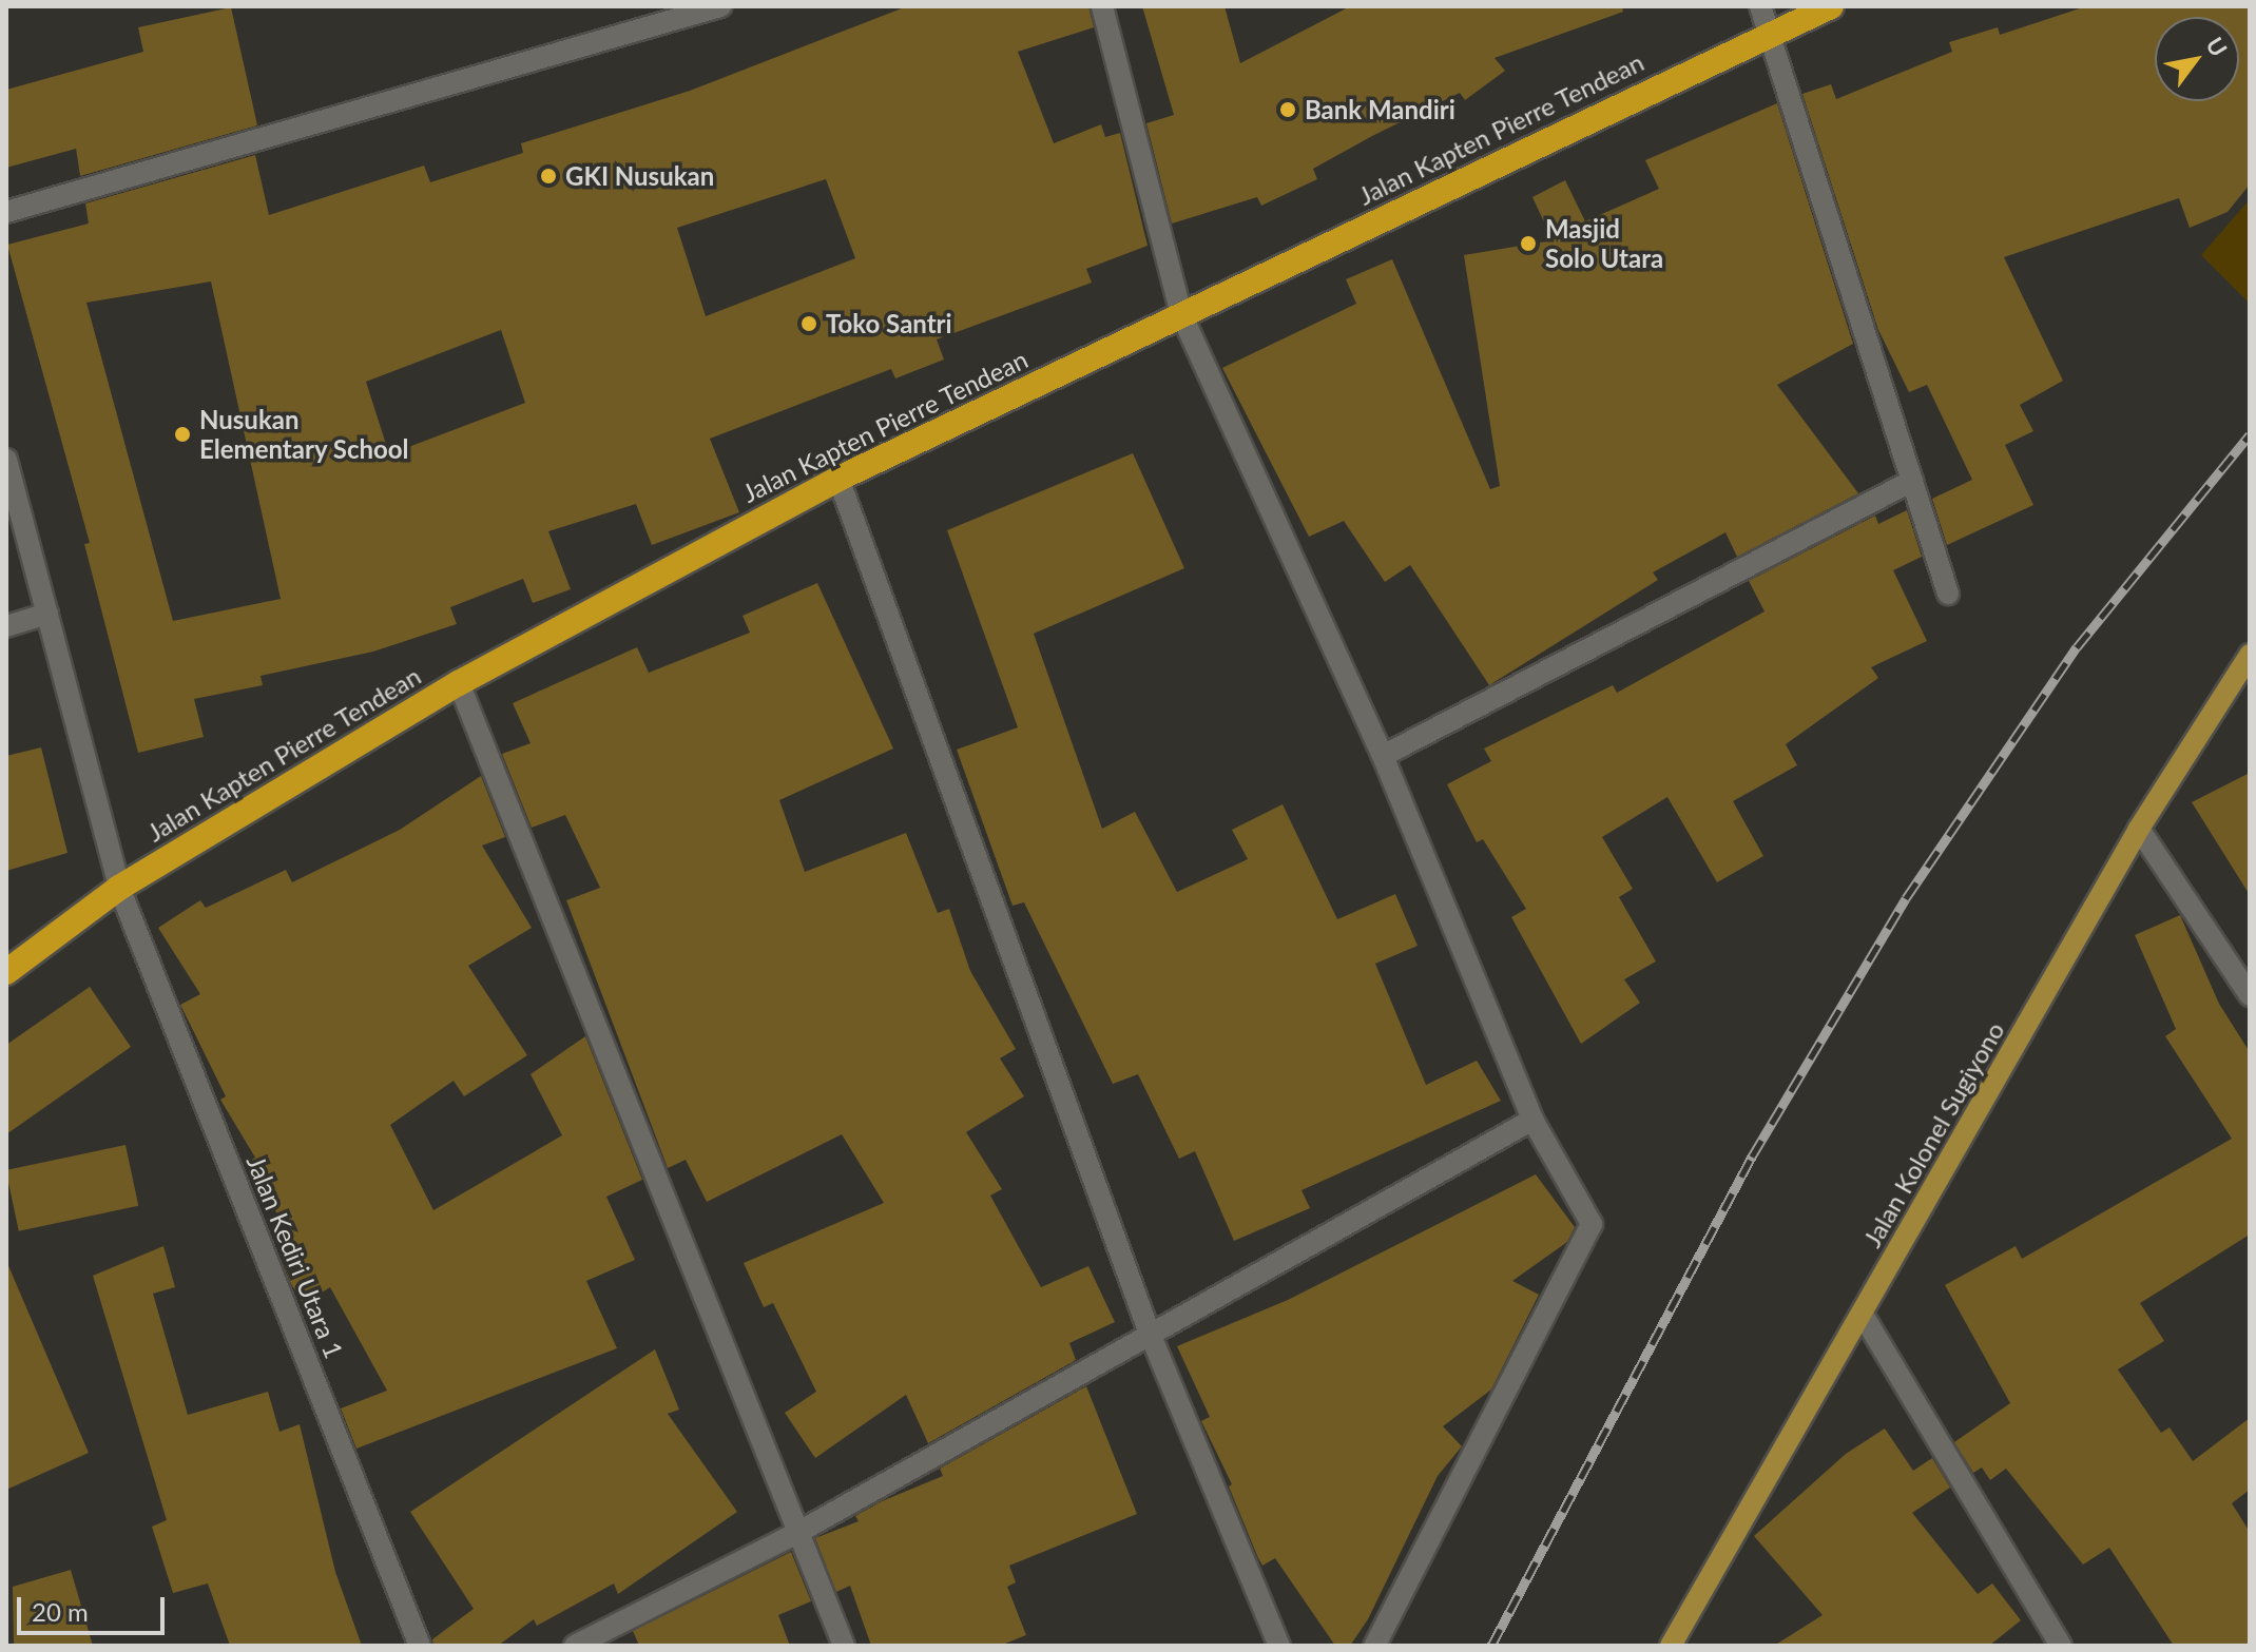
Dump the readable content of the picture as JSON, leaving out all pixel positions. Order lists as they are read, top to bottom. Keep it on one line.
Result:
{"streets":{"highway":["Jalan Kapten Pierre Tendean"],"main road":["Jalan Kolonel Sugiyono"],"street":["Jalan Kediri Utara 1"]},"crossings":[["Jalan Kapten Pierre Tendean","Jalan Kediri Utara 1"]],"places":["Bank Mandiri","GKI Nusukan","Masjid Solo Utara","Toko Santri","Nusukan Elementary School"],"scale_bar":"20 m","north":"top right"}
